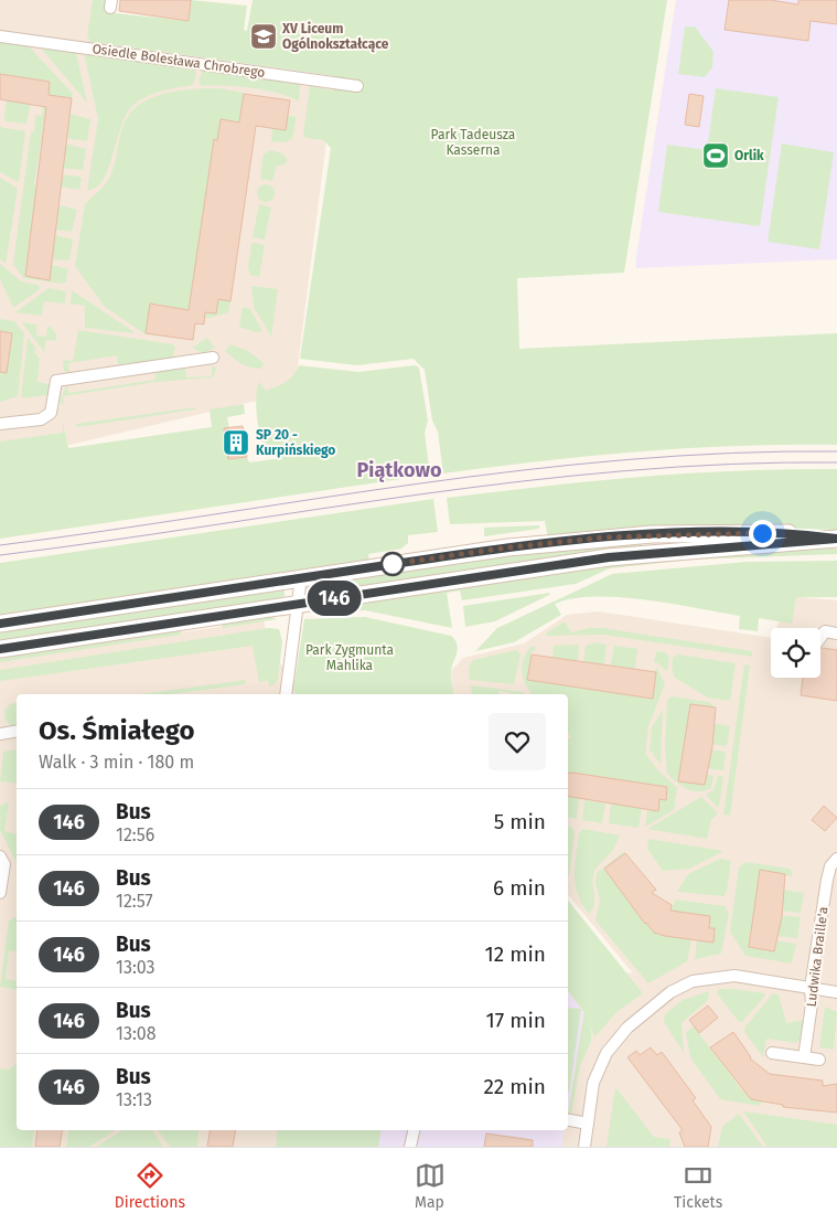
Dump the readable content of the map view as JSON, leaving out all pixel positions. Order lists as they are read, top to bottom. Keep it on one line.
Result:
{"streets":{"street":["Osiedle Bolesława Chrobrego","Ludwika Braille'a"]},"districts":["Piątkowo"],"parks":["Park Tadeusza Kasserna","Park Zygmunta Mahlika"],"places":{"school or university":["XV Liceum Ogólnokształcące"],"sports":["Orlik"],"building":["SP 20 - Kurpińskiego"]},"lines":["bus line 146"],"page":{"on_map":"146","heading":["Os. Śmiałego","Walk · 3 min · 180 m"],"list":[{"mark":"146","name":"Bus","note":"12:56","value":"5 min"},{"mark":"146","name":"Bus","note":"12:57","value":"6 min"},{"mark":"146","name":"Bus","note":"13:03","value":"12 min"},{"mark":"146","name":"Bus","note":"13:08","value":"17 min"},{"mark":"146","name":"Bus","note":"13:13","value":"22 min"}],"tabs":["Directions","Map","Tickets"]}}
